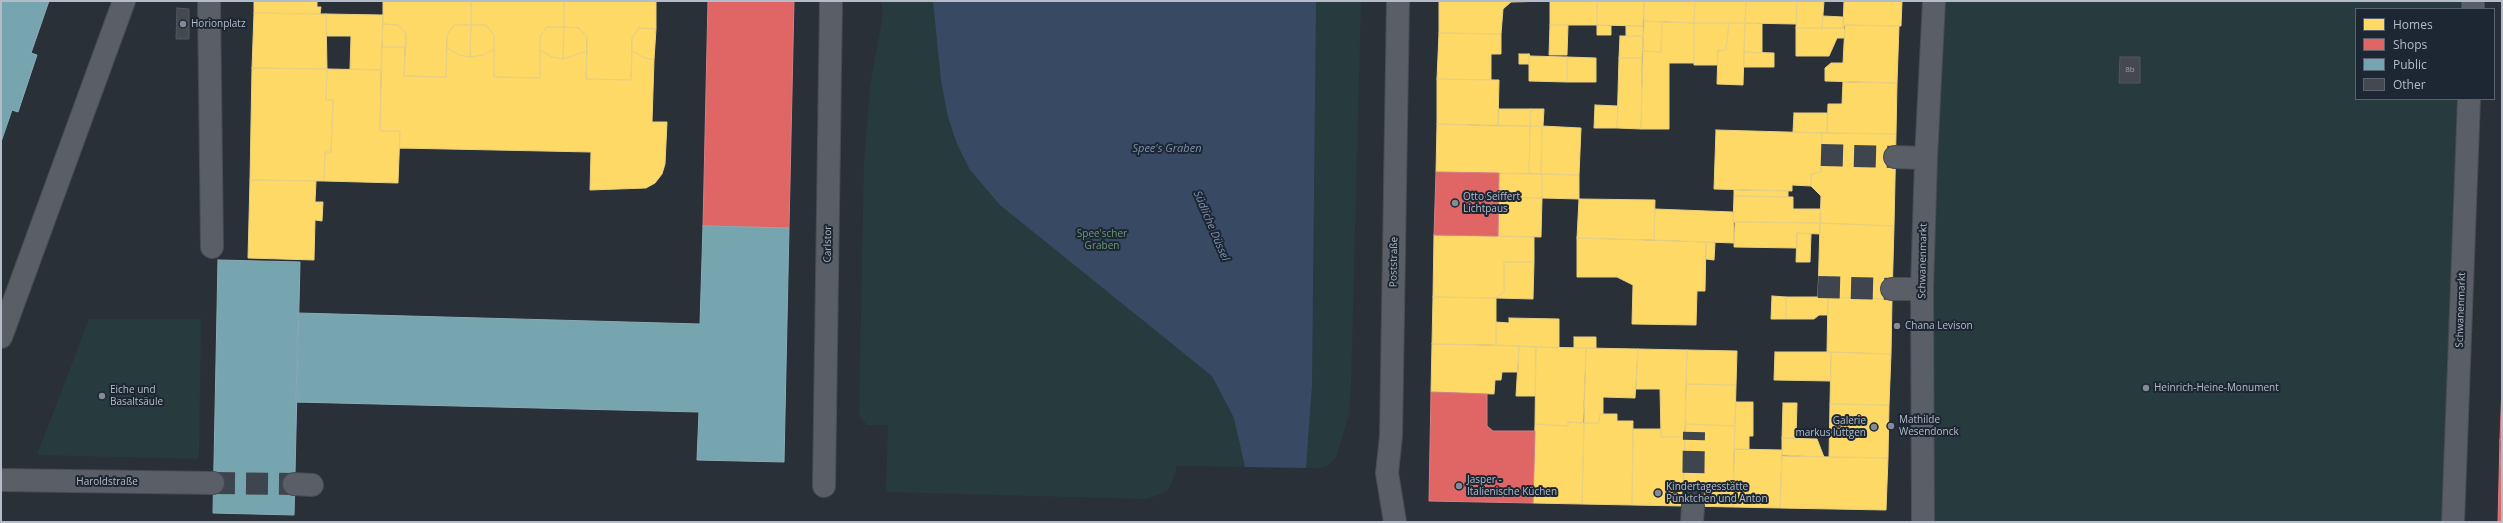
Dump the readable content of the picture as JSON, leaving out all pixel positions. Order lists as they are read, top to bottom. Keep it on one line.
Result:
{"streets":{"street":["Carlstor","Schwanenmarkt","Poststraße","Haroldstraße"]},"water":["Spee's Graben","Südliche Düssel"],"parks":["Spee'scher Graben"],"places":["Horionplatz","Otto Seiffert Lichtpaus","Chana Levison","Heinrich-Heine-Monument","Eiche und Basaltsäule","Mathilde Wesendonck","Galerie markus lüttgen","Jasper - Italienische Küchen","Kindertagesstätte Pünktchen und Anton"],"house_numbers":["8b"],"legend":["Homes","Shops","Public","Other"]}
